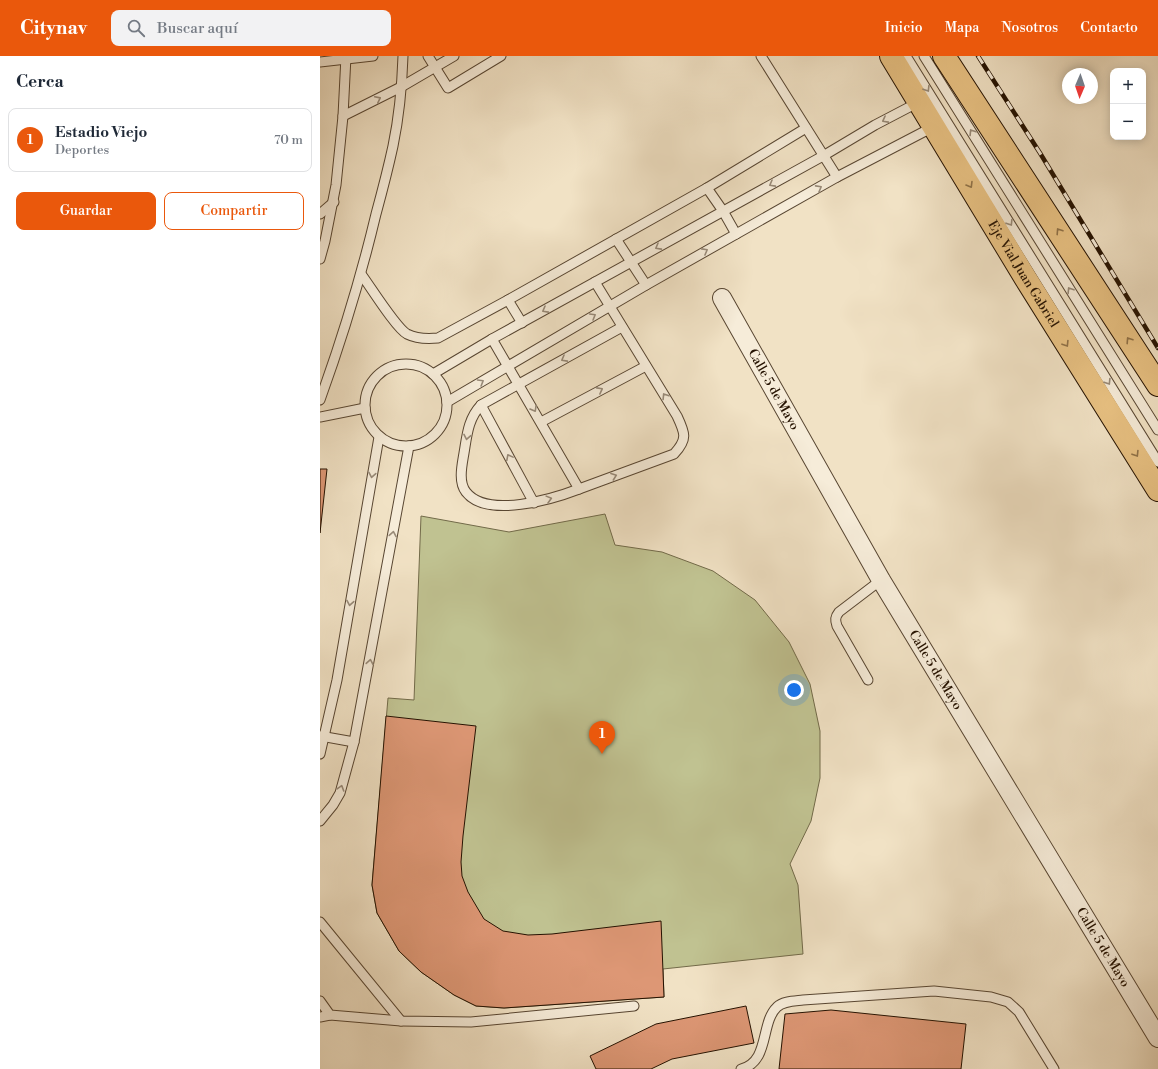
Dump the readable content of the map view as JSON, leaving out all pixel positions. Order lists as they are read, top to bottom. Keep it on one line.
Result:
{"streets":{"main road":["Eje Vial Juan Gabriel"],"street":["Calle 5 de Mayo"]},"north":"bottom","page":{"header":"Citynav","search":"Buscar aquí","nav":["Inicio","Mapa","Nosotros","Contacto"],"heading":"Cerca","map_buttons":["+","−"],"list":[{"mark":"1","name":"Estadio Viejo","note":"Deportes","value":"70 m"}],"buttons":["Guardar","Compartir"],"pins":"1"}}
